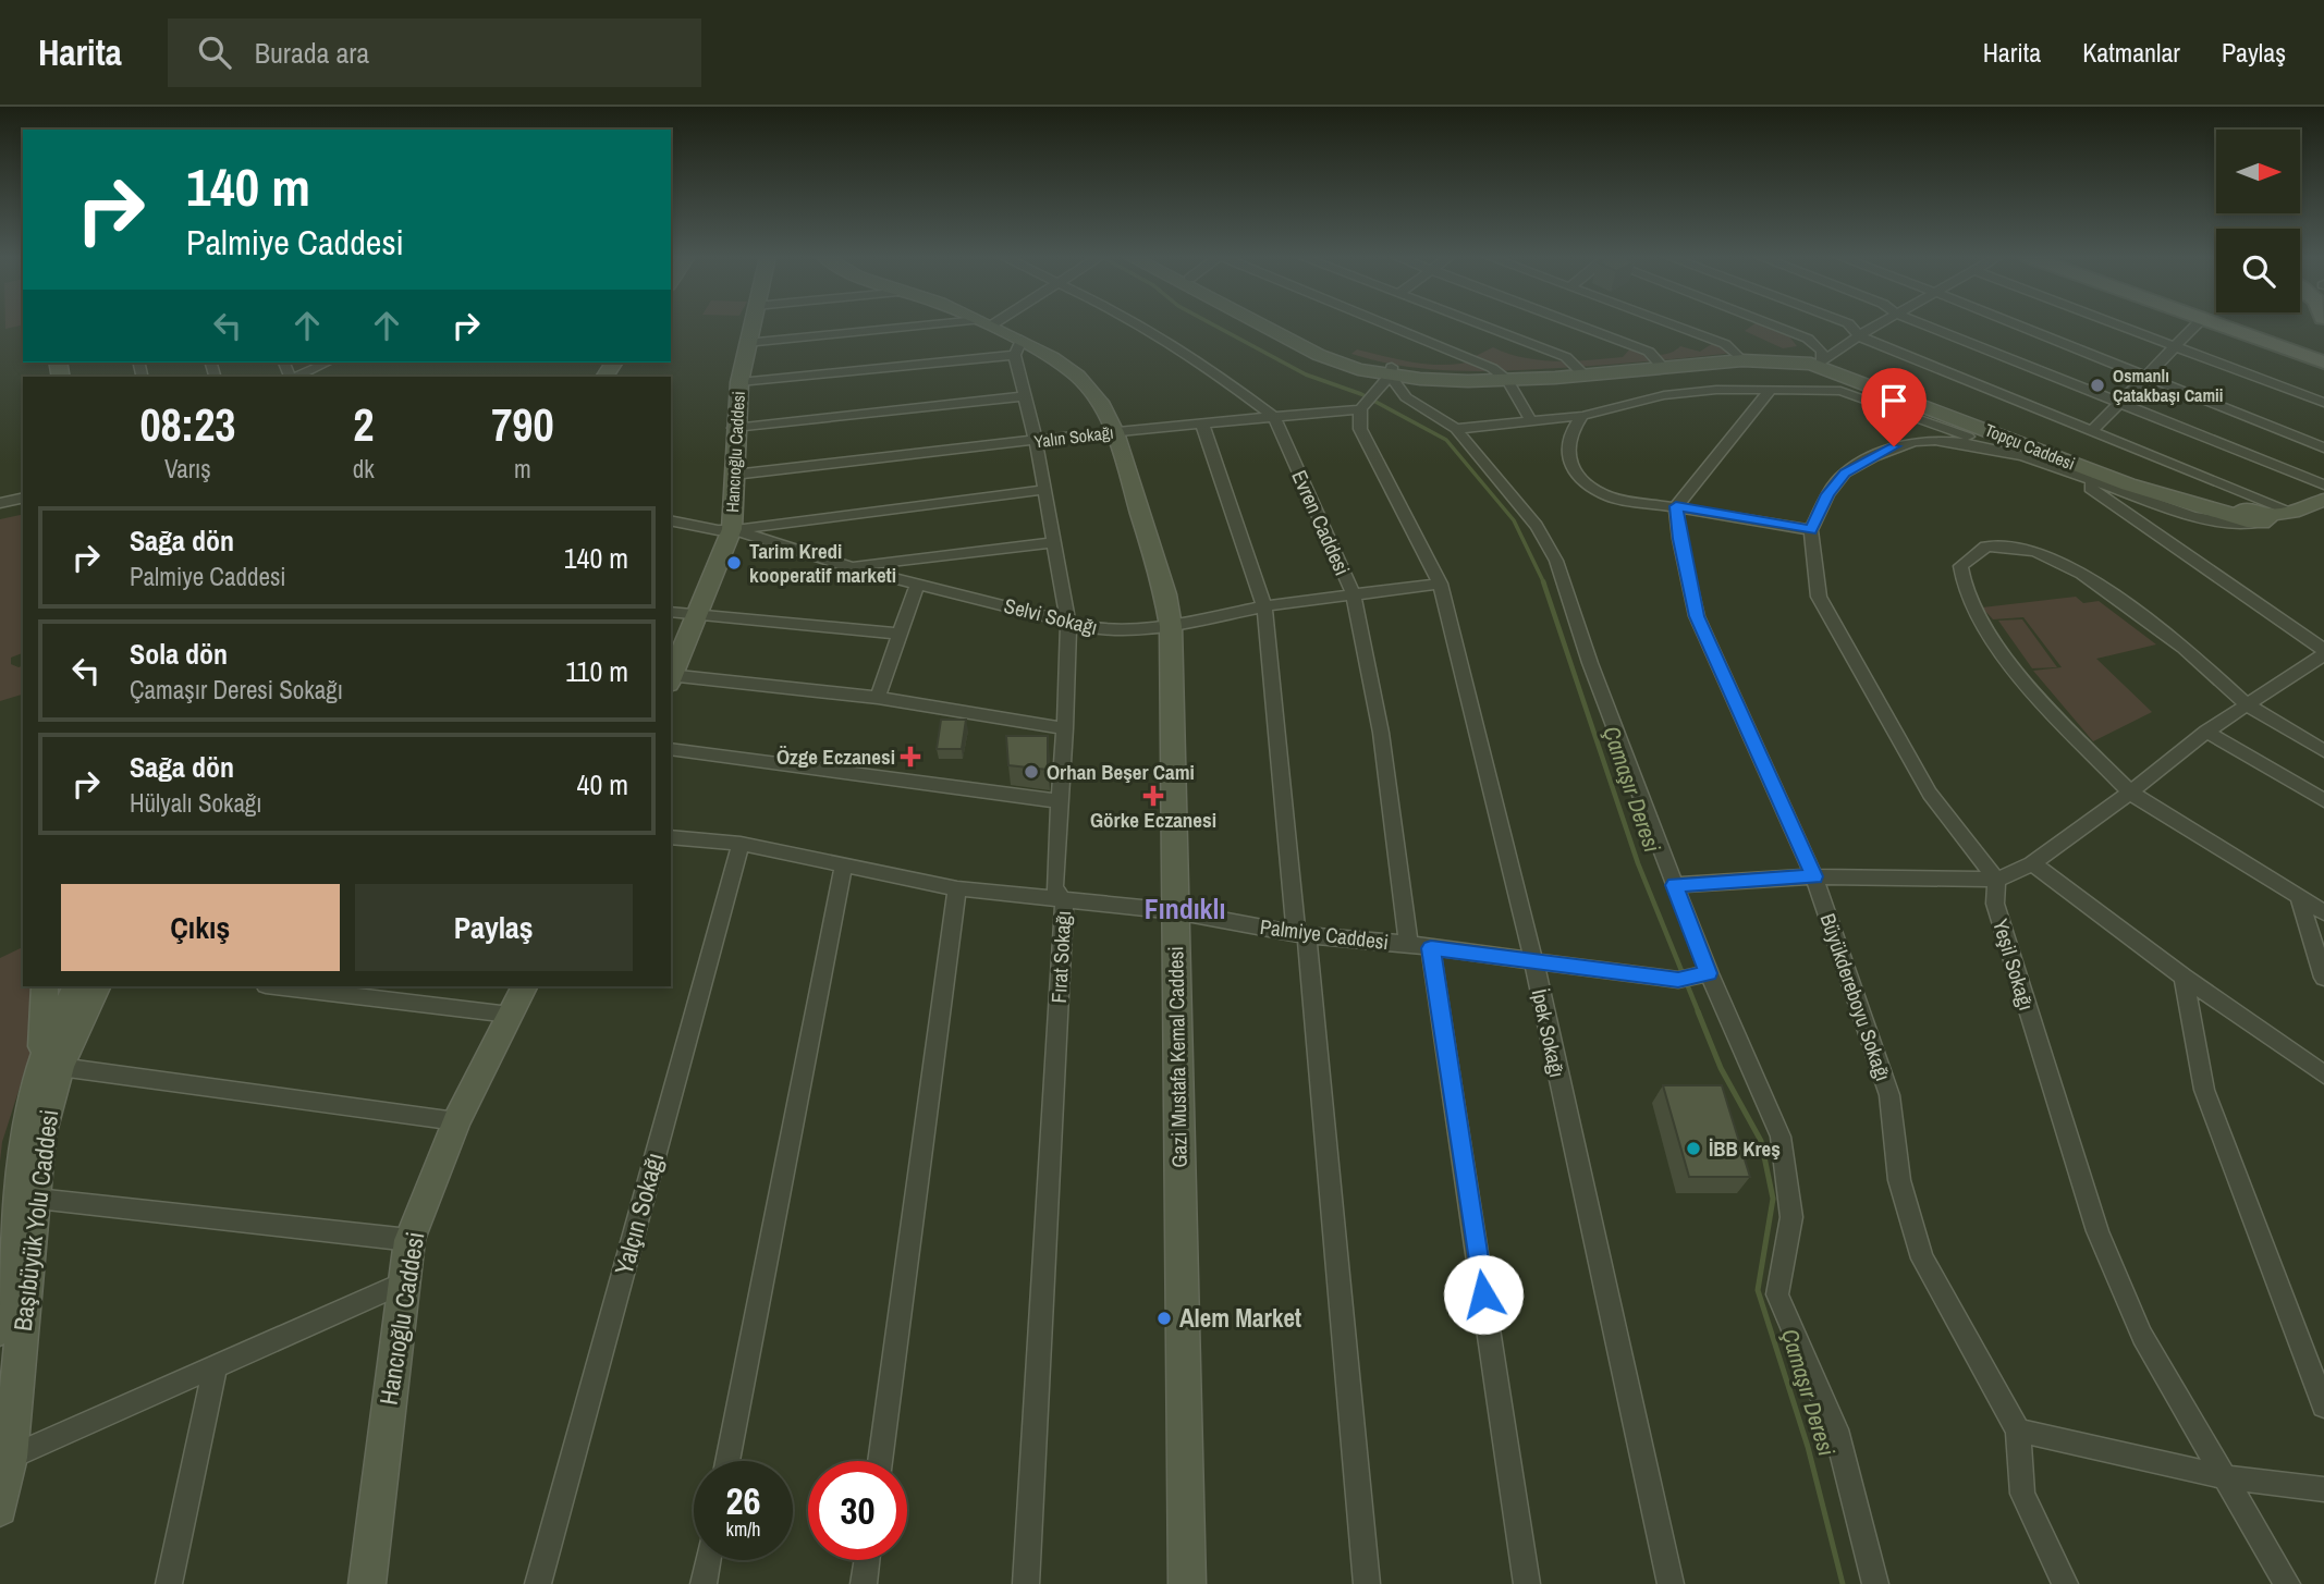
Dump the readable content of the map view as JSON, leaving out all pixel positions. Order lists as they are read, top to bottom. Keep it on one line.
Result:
{"streets":{"street":["Yalın Sokağı","Topçu Caddesi","Hancıoğlu Caddesi","Evren Caddesi","Selvi Sokağı","Palmiye Caddesi","Fırat Sokağı","Yeşil Sokağı","Büyükdereboyu Sokağı","İpek Sokağı","Gazi Mustafa Kemal Caddesi","Yalçın Sokağı","Başıbüyük Yolu Caddesi"]},"crossings":[["Yalın Sokağı","Hancıoğlu Caddesi"],["Yalın Sokağı","Evren Caddesi"],["Yalın Sokağı","Fırat Sokağı"],["Yalın Sokağı","İpek Sokağı"],["Yalın Sokağı","Gazi Mustafa Kemal Caddesi"],["Hancıoğlu Caddesi","Selvi Sokağı"],["Evren Caddesi","Selvi Sokağı"],["Evren Caddesi","Palmiye Caddesi"],["Selvi Sokağı","Fırat Sokağı"],["Selvi Sokağı","İpek Sokağı"],["Selvi Sokağı","Gazi Mustafa Kemal Caddesi"],["Palmiye Caddesi","Fırat Sokağı"],["Palmiye Caddesi","İpek Sokağı"],["Palmiye Caddesi","Gazi Mustafa Kemal Caddesi"],["Palmiye Caddesi","Yalçın Sokağı"],["Fırat Sokağı","Gazi Mustafa Kemal Caddesi"]],"districts":["Fındıklı"],"water":["Çamaşır Deresi"],"places":{"other":["Osmanlı Çatakbaşı Camii","Tarim Kredi kooperatif marketi","Orhan Beşer Cami","İBB Kreş","Alem Market"],"health":["Özge Eczanesi","Görke Eczanesi"]},"north":"right","page":{"header":"Harita","search":"Burada ara","nav":["Harita","Katmanlar","Paylaş"],"turn":["140 m","Palmiye Caddesi"],"eta":["08:23","Varış","2","dk","790","m"],"list":[{"name":"Sağa dön","note":"Palmiye Caddesi","value":"140 m"},{"name":"Sola dön","note":"Çamaşır Deresi Sokağı","value":"110 m"},{"name":"Sağa dön","note":"Hülyalı Sokağı","value":"40 m"}],"buttons":["Çıkış","Paylaş"],"speed":"26 km/h","limit":"30"}}
